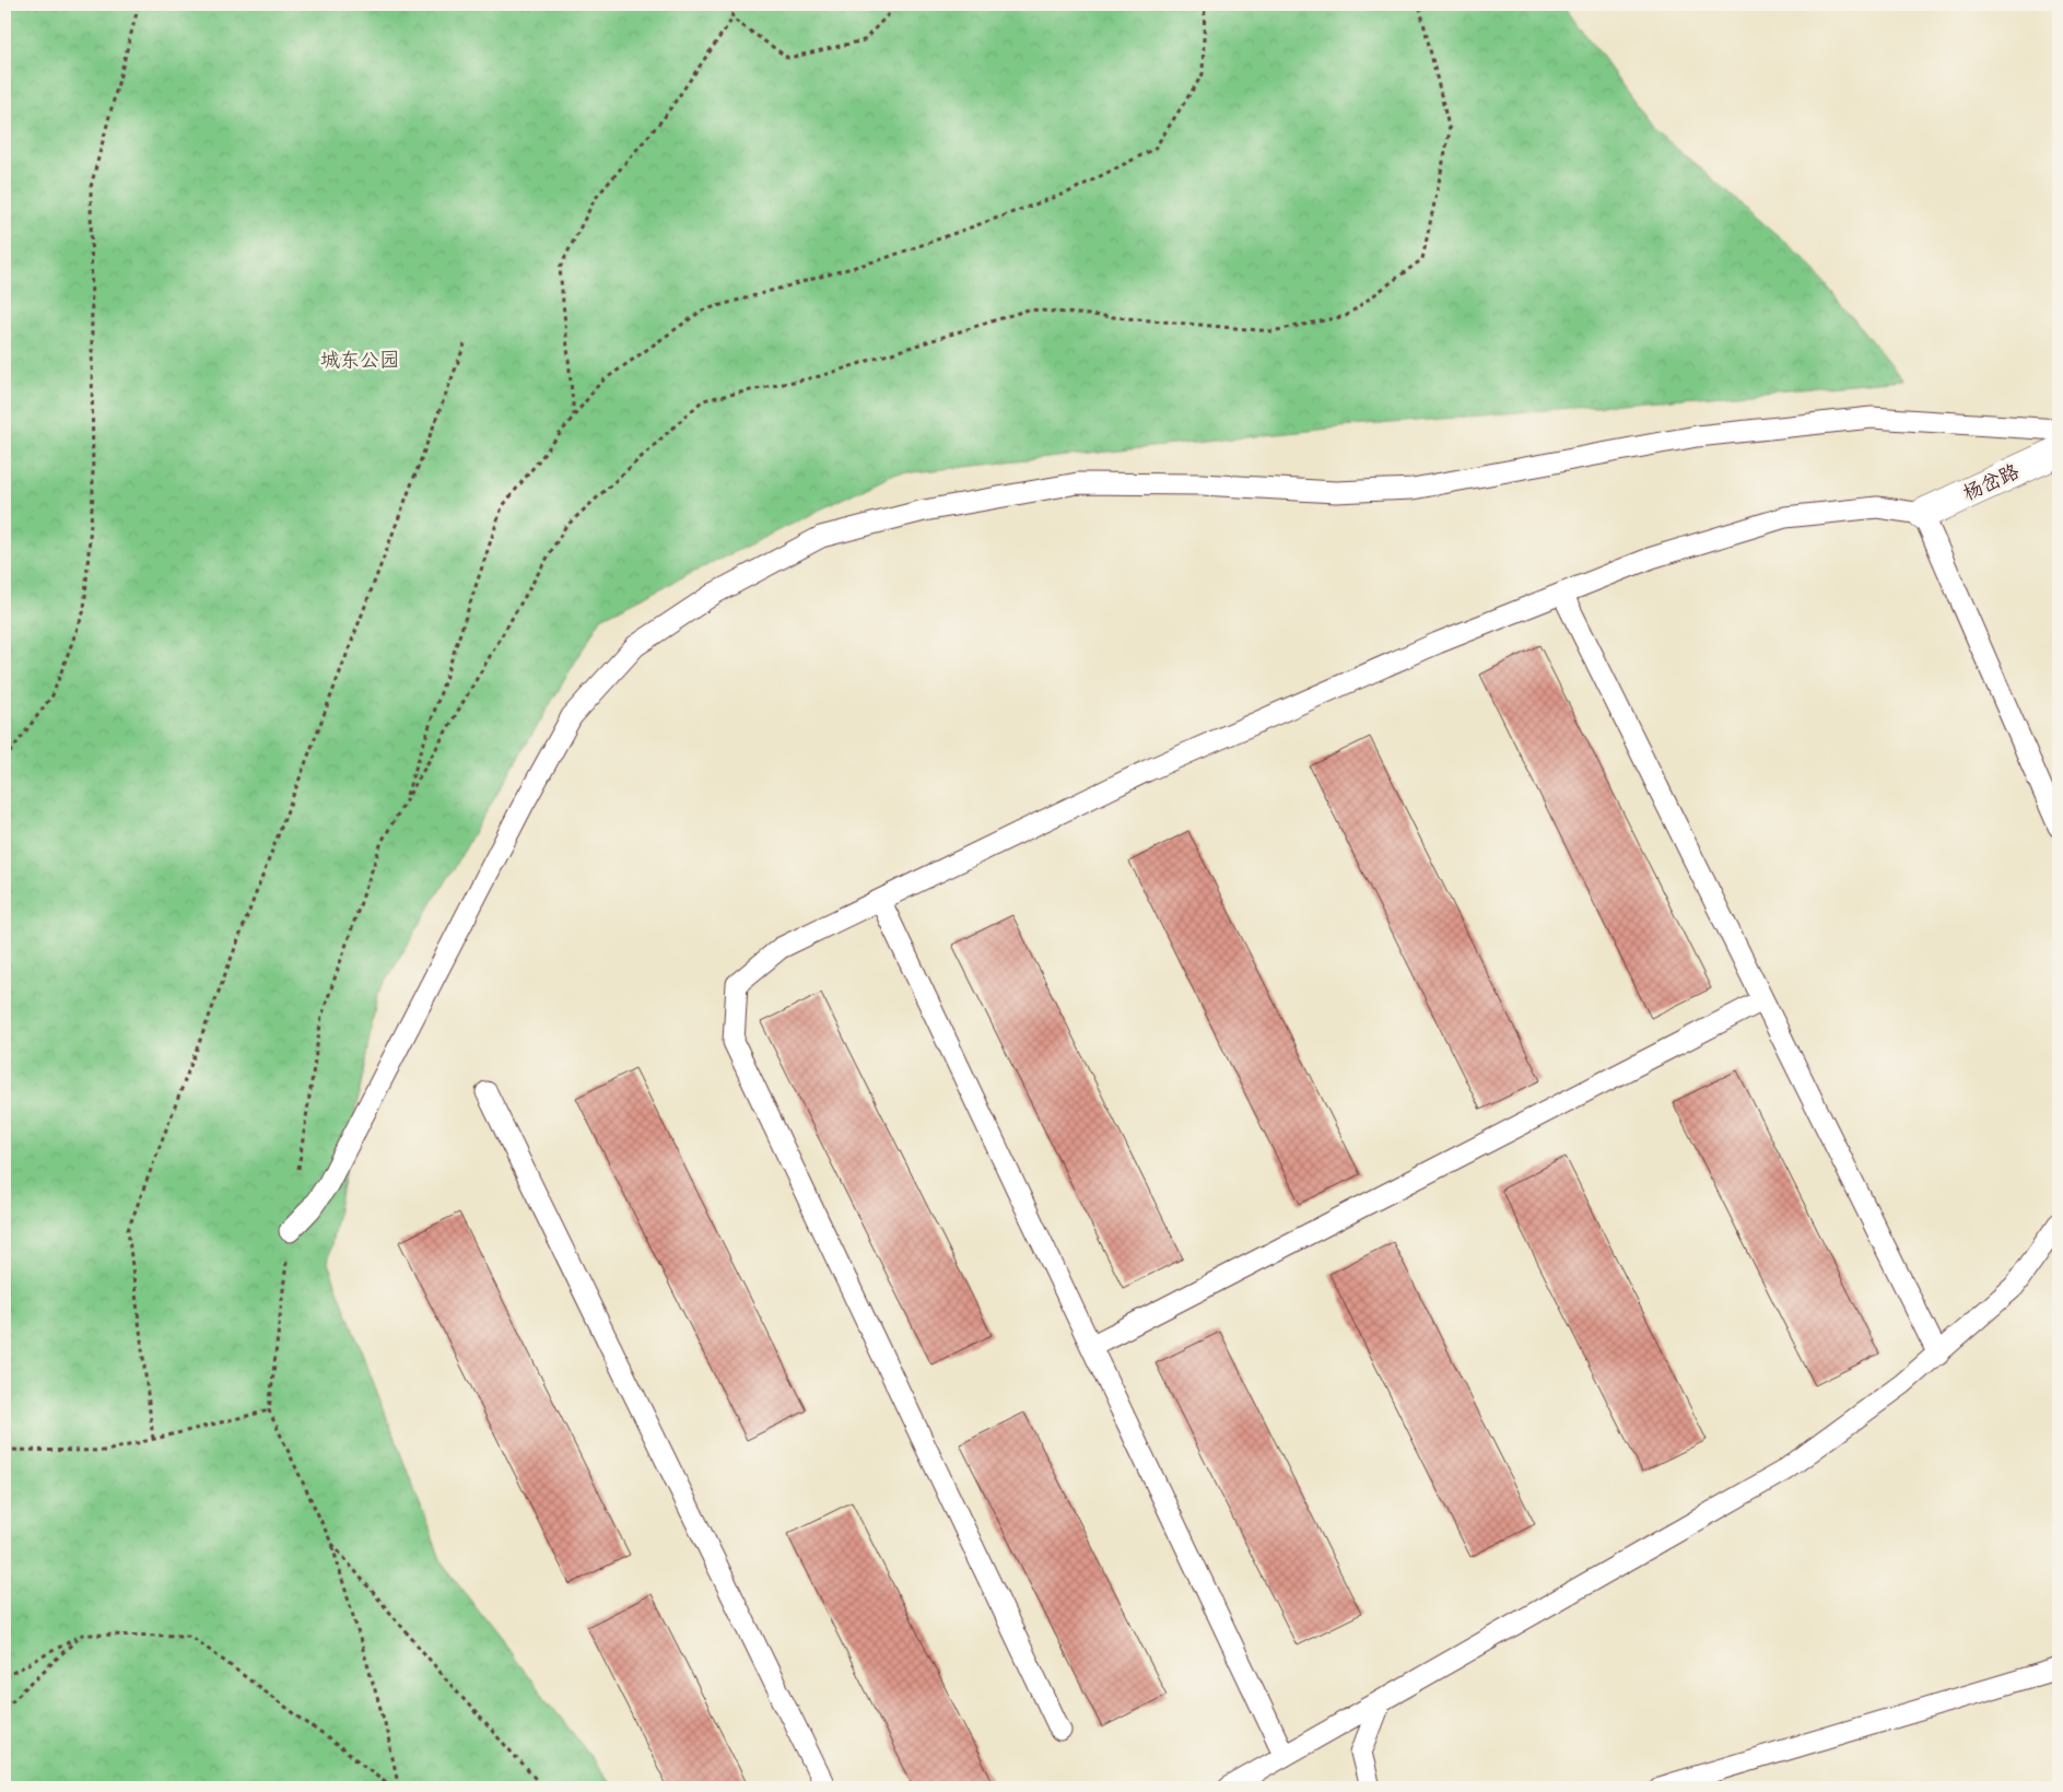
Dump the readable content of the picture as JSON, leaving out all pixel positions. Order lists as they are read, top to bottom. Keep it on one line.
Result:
{"streets":{"street":["杨岔路"]},"parks":["城东公园"]}
